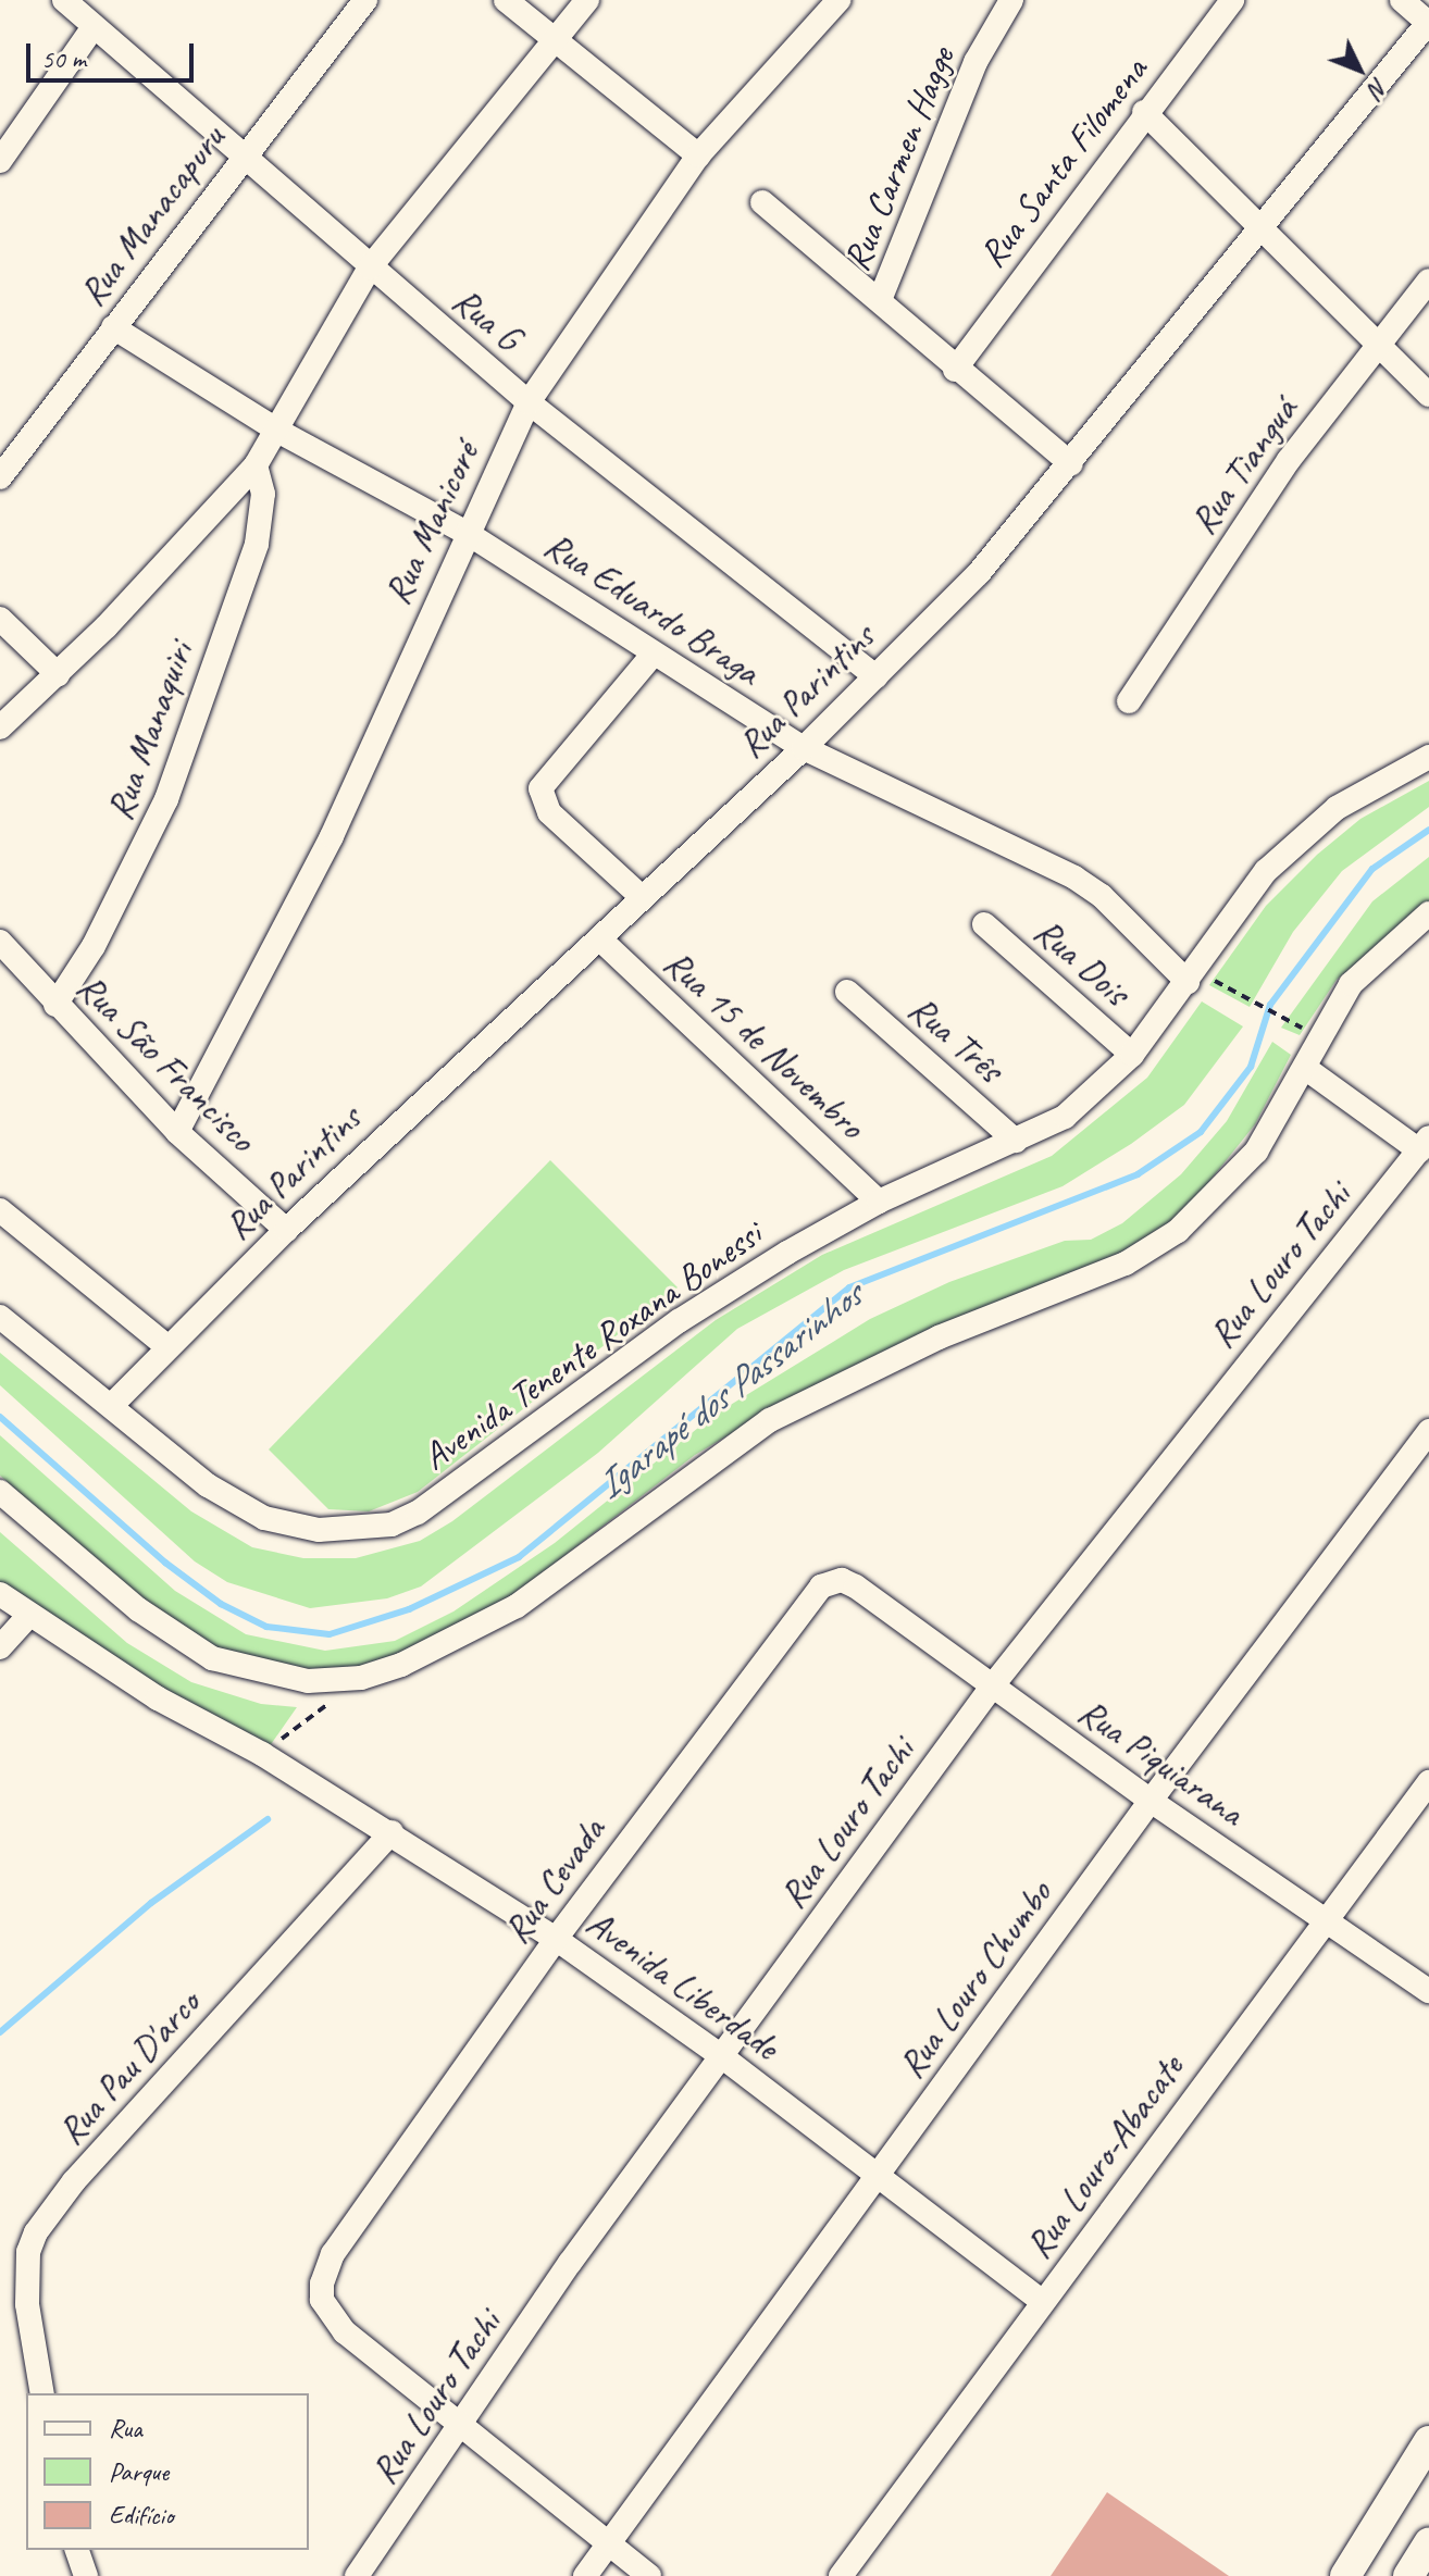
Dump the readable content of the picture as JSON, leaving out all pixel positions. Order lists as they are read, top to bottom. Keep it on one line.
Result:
{"streets":{"street":["Rua Carmen Hagge","Rua Santa Filomena","Rua Manacapuru","Rua G","Rua Tianguá","Rua Manicoré","Rua Eduardo Braga","Rua Parintins","Rua Manaquiri","Rua Dois","Rua Três","Rua 15 de Novembro","Rua São Francisco","Rua Louro Tachi","Avenida Tenente Roxana Bonessi","Rua Piquiarana","Rua Cevada","Rua Louro Chumbo","Avenida Liberdade","Rua Pau D'arco","Rua Louro-Abacate"]},"crossings":[["Rua Manacapuru","Rua G"],["Rua Manacapuru","Rua Eduardo Braga"],["Rua G","Rua Manicoré"],["Rua G","Rua Parintins"],["Rua G","Rua Manaquiri"],["Rua Manicoré","Rua Eduardo Braga"],["Rua Manicoré","Rua São Francisco"],["Rua Eduardo Braga","Rua Parintins"],["Rua Eduardo Braga","Rua Manaquiri"],["Rua Eduardo Braga","Avenida Tenente Roxana Bonessi"],["Rua Parintins","Rua 15 de Novembro"],["Rua Parintins","Rua São Francisco"],["Rua Parintins","Avenida Tenente Roxana Bonessi"],["Rua Manaquiri","Rua São Francisco"],["Rua Dois","Avenida Tenente Roxana Bonessi"],["Rua Três","Avenida Tenente Roxana Bonessi"],["Rua 15 de Novembro","Avenida Tenente Roxana Bonessi"],["Rua Louro Tachi","Rua Piquiarana"],["Rua Louro Tachi","Rua Cevada"],["Rua Louro Tachi","Avenida Liberdade"],["Rua Piquiarana","Rua Cevada"],["Rua Piquiarana","Rua Louro Chumbo"],["Rua Piquiarana","Rua Louro-Abacate"],["Rua Cevada","Avenida Liberdade"],["Rua Louro Chumbo","Avenida Liberdade"],["Avenida Liberdade","Rua Pau D'arco"],["Avenida Liberdade","Rua Louro-Abacate"]],"water":["Igarapé dos Passarinhos"],"legend":["Rua","Parque","Edifício"],"scale_bar":"50 m","north":"bottom right"}
